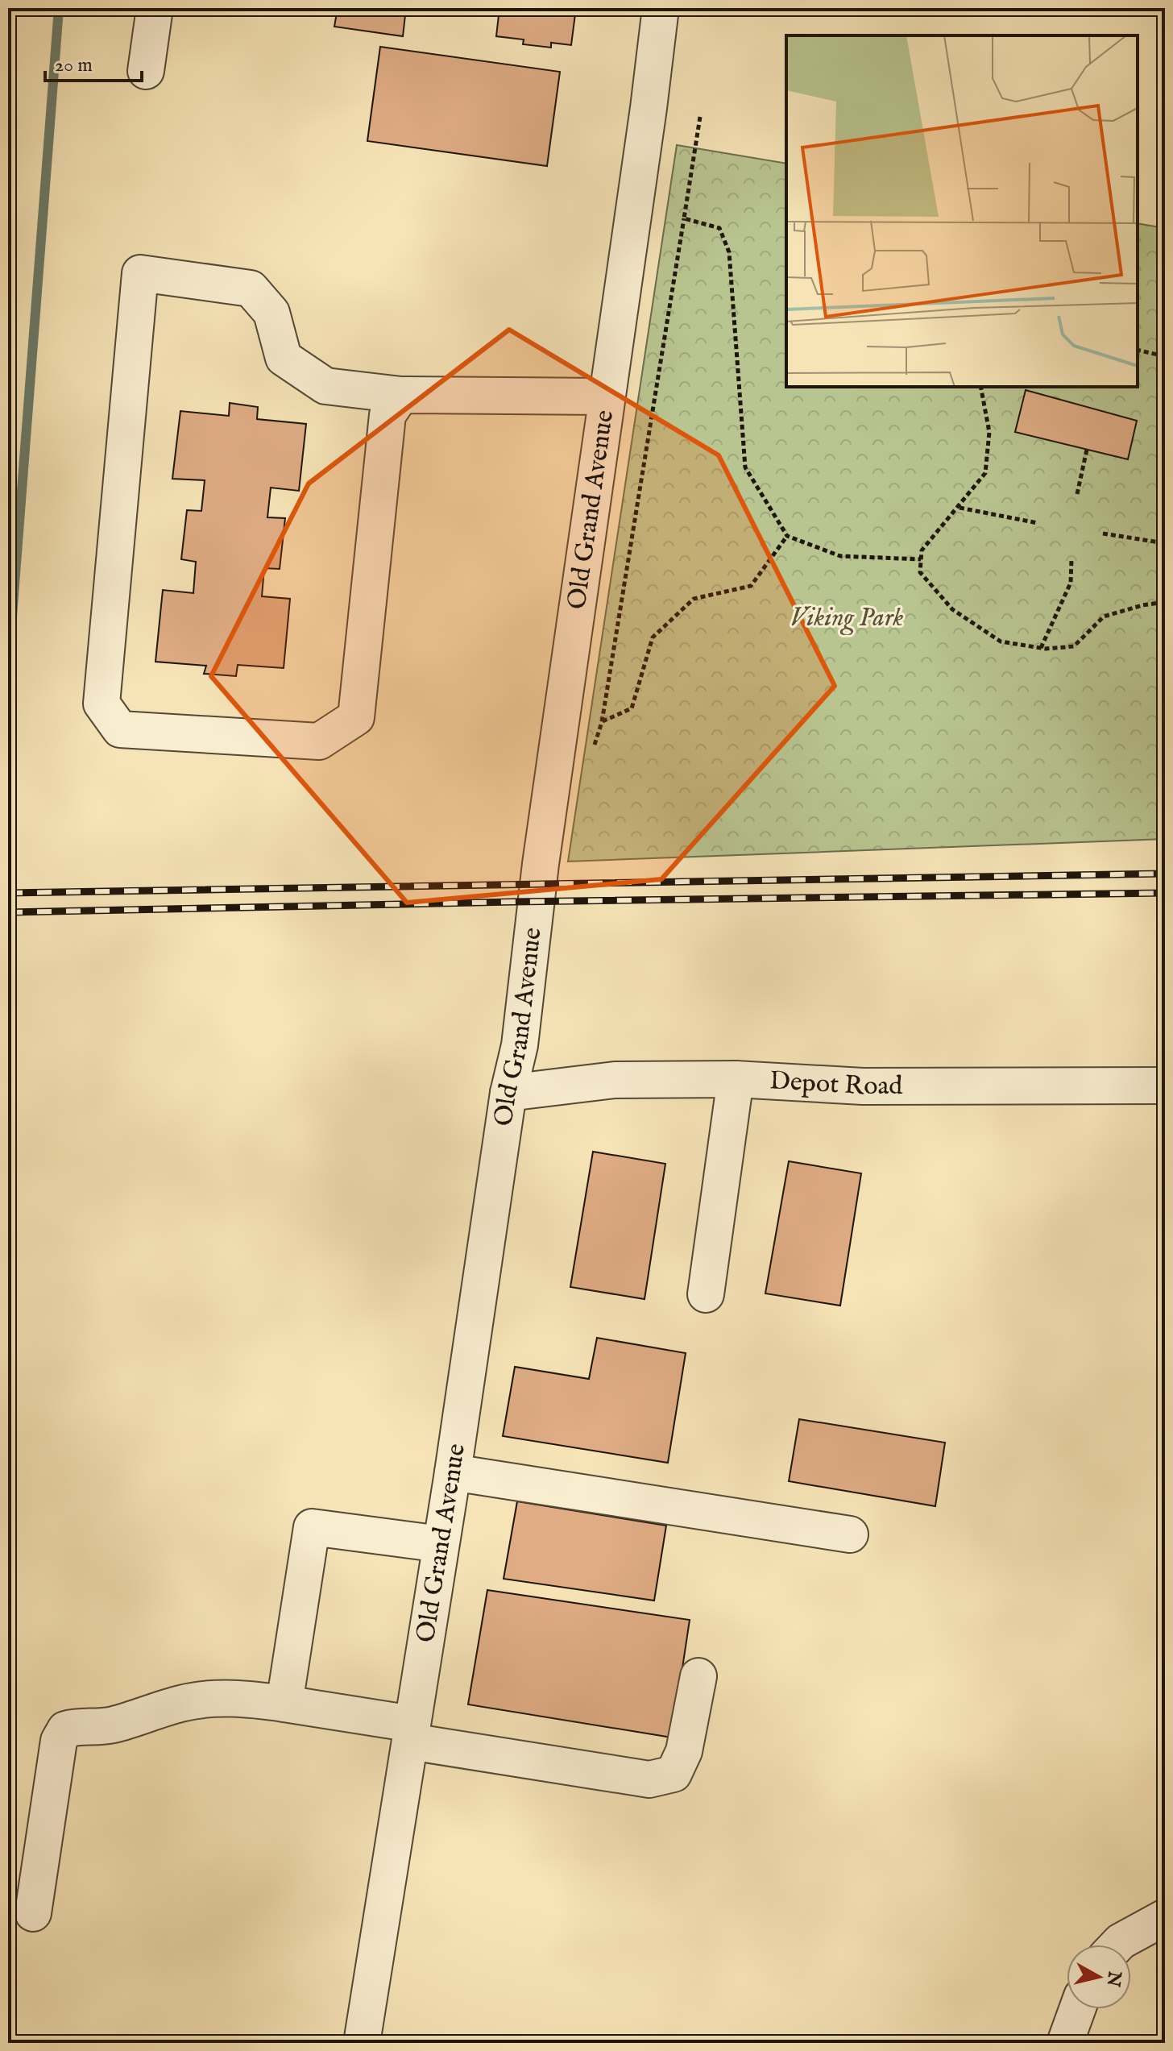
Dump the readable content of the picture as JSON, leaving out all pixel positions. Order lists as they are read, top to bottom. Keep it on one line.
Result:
{"streets":{"street":["Old Grand Avenue","Depot Road"]},"crossings":[["Old Grand Avenue","Depot Road"]],"parks":["Viking Park"],"scale_bar":"20 m","north":"right"}
